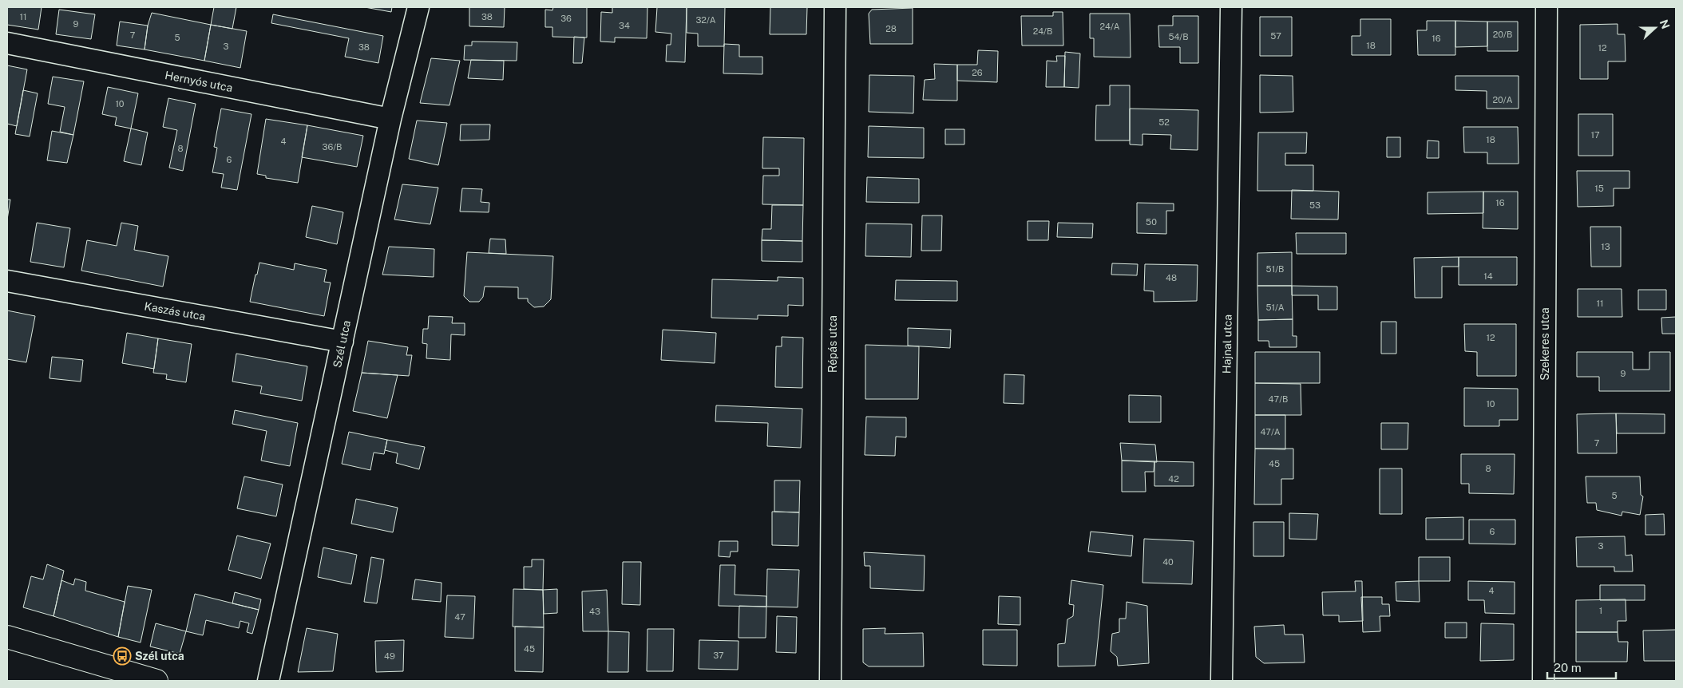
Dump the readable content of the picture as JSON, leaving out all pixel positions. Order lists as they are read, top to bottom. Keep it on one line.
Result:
{"streets":{"street":["Hernyós utca","Kaszás utca","Szél utca","Répás utca","Hajnal utca","Szekeres utca"]},"crossings":[["Hernyós utca","Szél utca"],["Kaszás utca","Szél utca"]],"places":{"bus stop":["Szél utca"]},"house_numbers":["11","38","36","32/A","9","34","24/A","28","24/B","20/B","7","57","54/B","5","16","18","3","38","12","26","20/A","10","52","17","18","4","36/B","8","6","15","16","53","50","13","51/B","14","48","11","51/A","12","9","47/B","10","47/A","7","45","8","42","5","6","3","40","4","1","43","47","45","37","49"],"scale_bar":"20 m","north":"right"}
